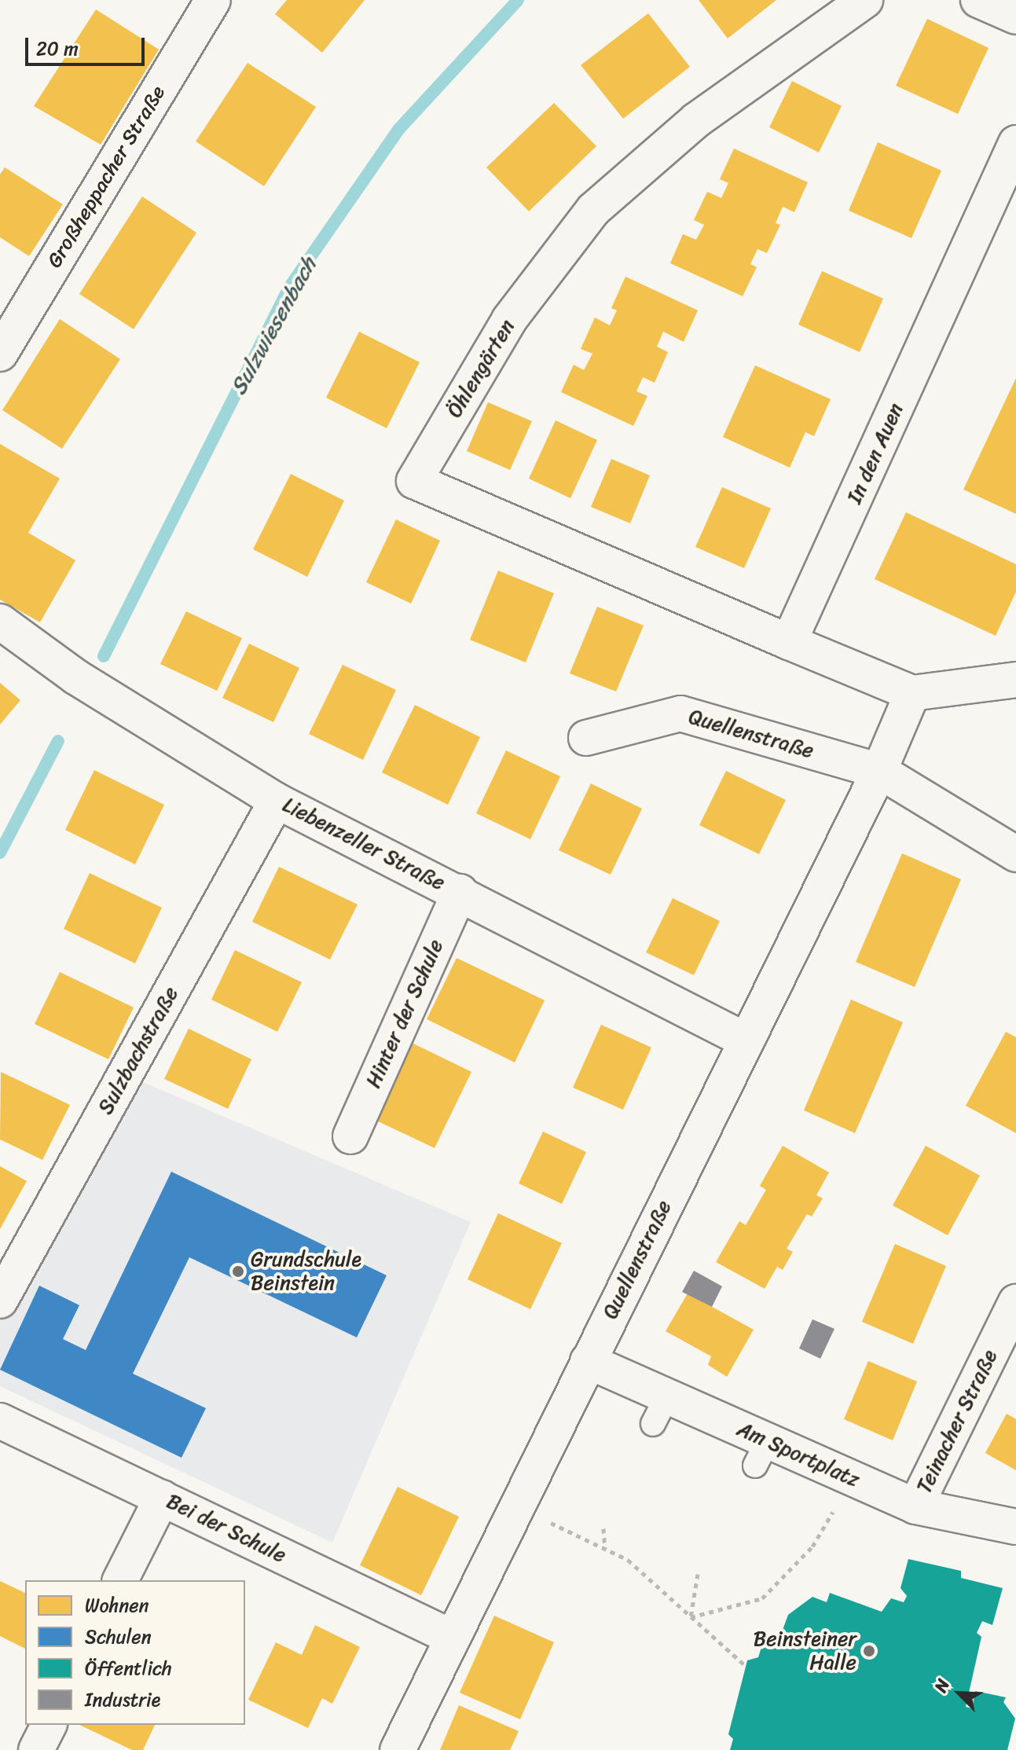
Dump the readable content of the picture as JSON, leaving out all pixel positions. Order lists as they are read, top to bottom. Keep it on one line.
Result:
{"streets":{"street":["Großheppacher Straße","Öhlengärten","In den Auen","Quellenstraße","Liebenzeller Straße","Hinter der Schule","Sulzbachstraße","Teinacher Straße","Am Sportplatz","Bei der Schule"]},"crossings":[["Öhlengärten","In den Auen"],["Quellenstraße","Liebenzeller Straße"],["Quellenstraße","Am Sportplatz"],["Quellenstraße","Bei der Schule"],["Liebenzeller Straße","Hinter der Schule"],["Liebenzeller Straße","Sulzbachstraße"],["Teinacher Straße","Am Sportplatz"]],"water":["Sulzwiesenbach"],"places":["Grundschule Beinstein","Beinsteiner Halle"],"legend":["Wohnen","Schulen","Öffentlich","Industrie"],"scale_bar":"20 m","north":"top left"}
